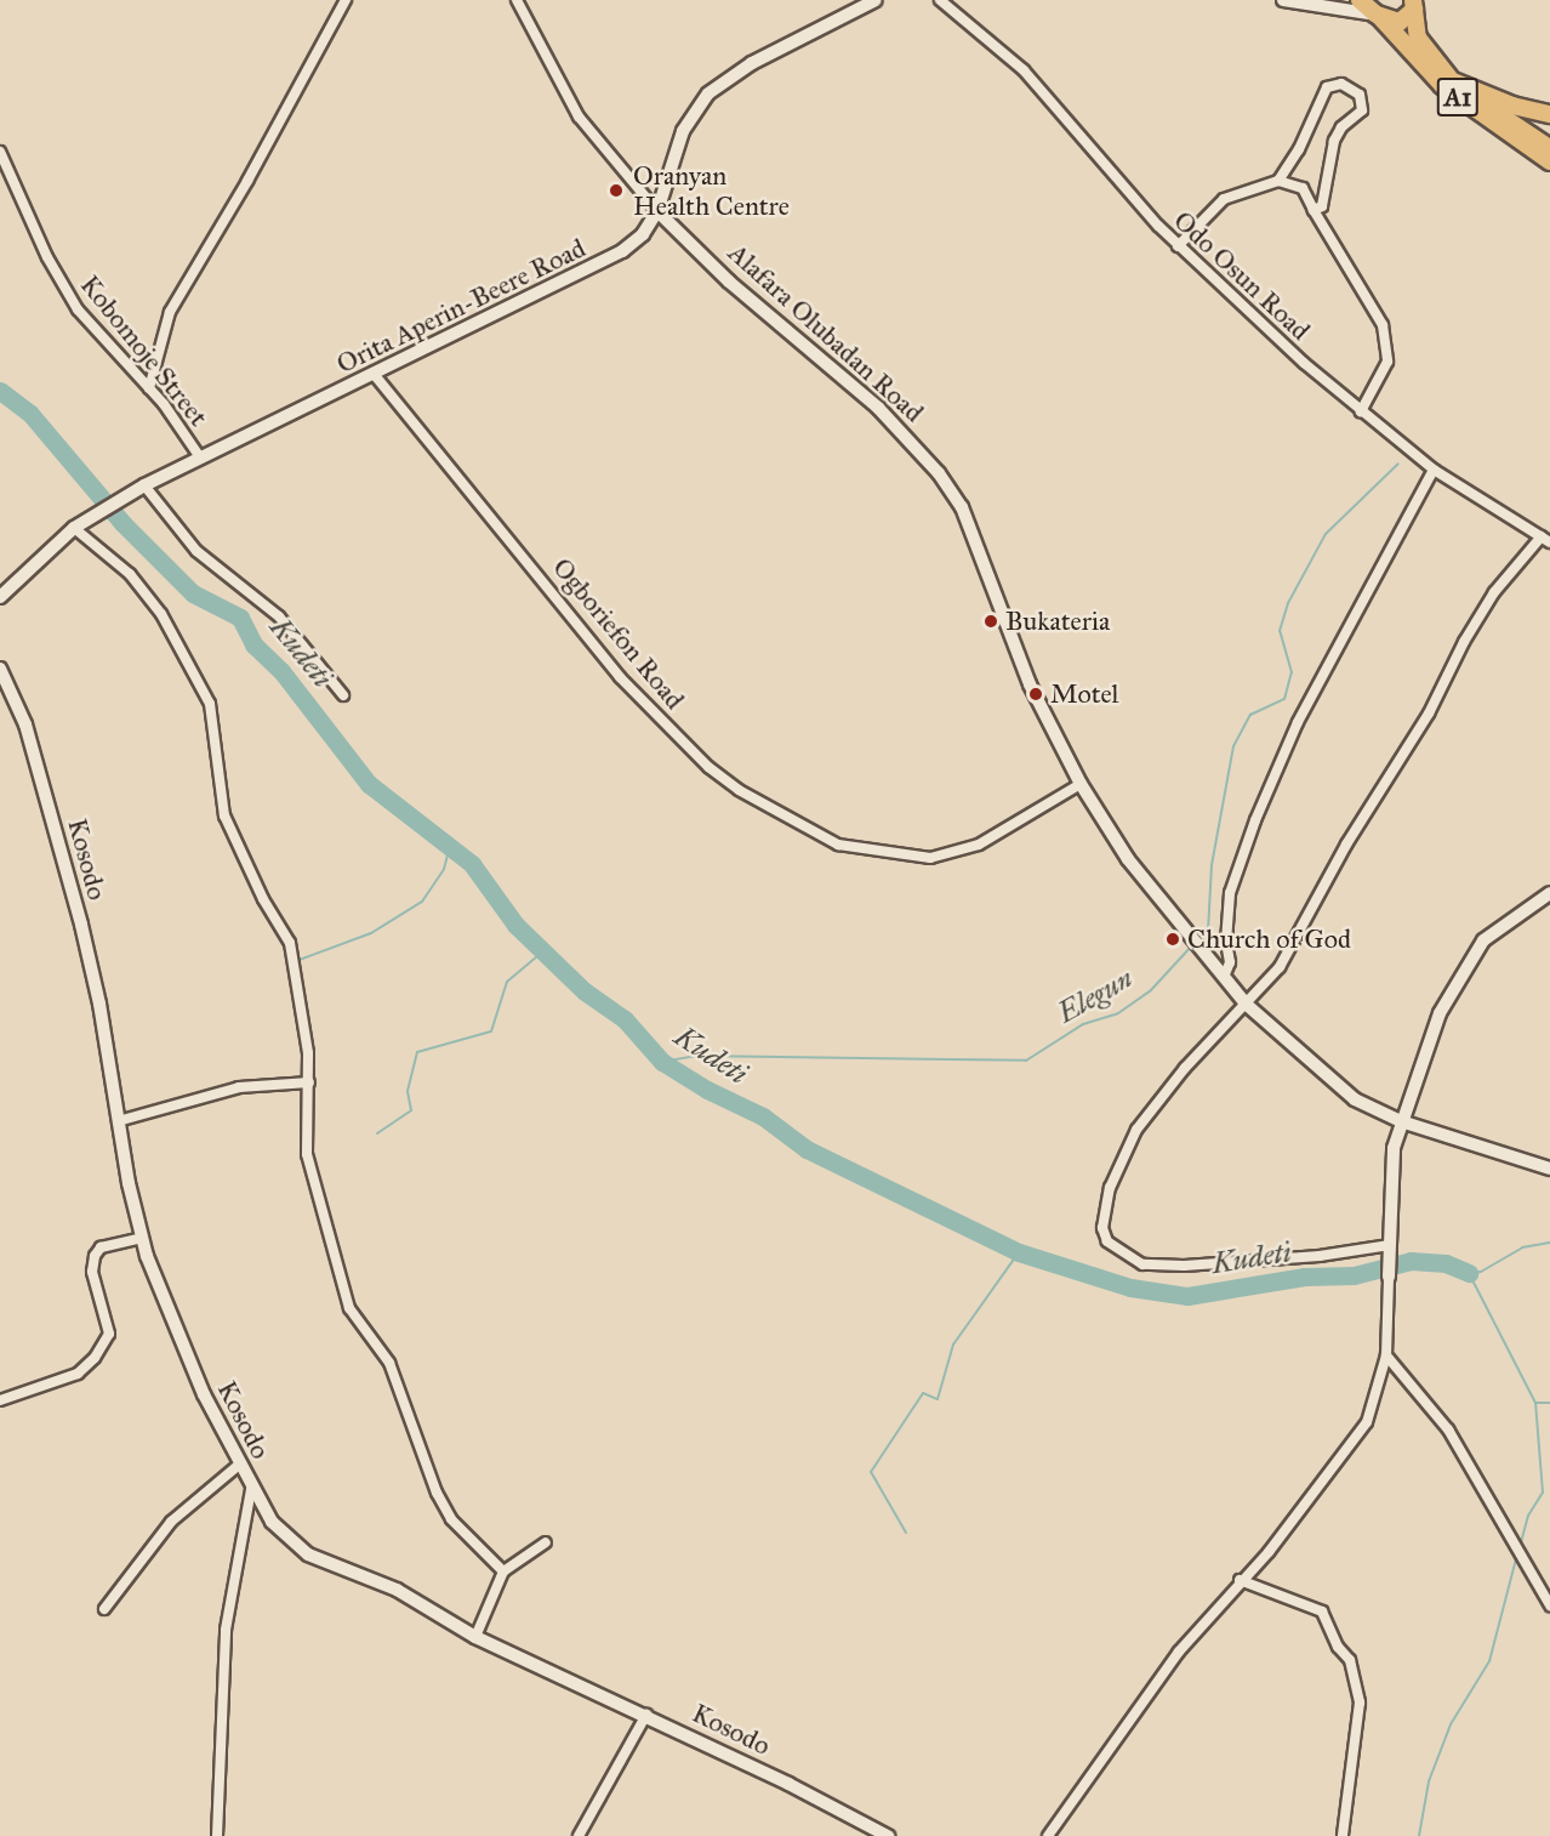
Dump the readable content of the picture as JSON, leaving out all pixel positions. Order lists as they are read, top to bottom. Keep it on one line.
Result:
{"streets":{"highway":["A1"],"main road":["Orita Aperin-Beere Road","Alafara Olubadan Road","Kosodo"],"street":["Odo Osun Road","Kobomoje Street","Ogboriefon Road"]},"crossings":[["Orita Aperin-Beere Road","Alafara Olubadan Road"],["Orita Aperin-Beere Road","Kobomoje Street"],["Orita Aperin-Beere Road","Ogboriefon Road"],["Alafara Olubadan Road","Ogboriefon Road"]],"water":["Kudeti","Elegun"],"places":["Oranyan Health Centre","Bukateria","Motel","Church of God"]}
